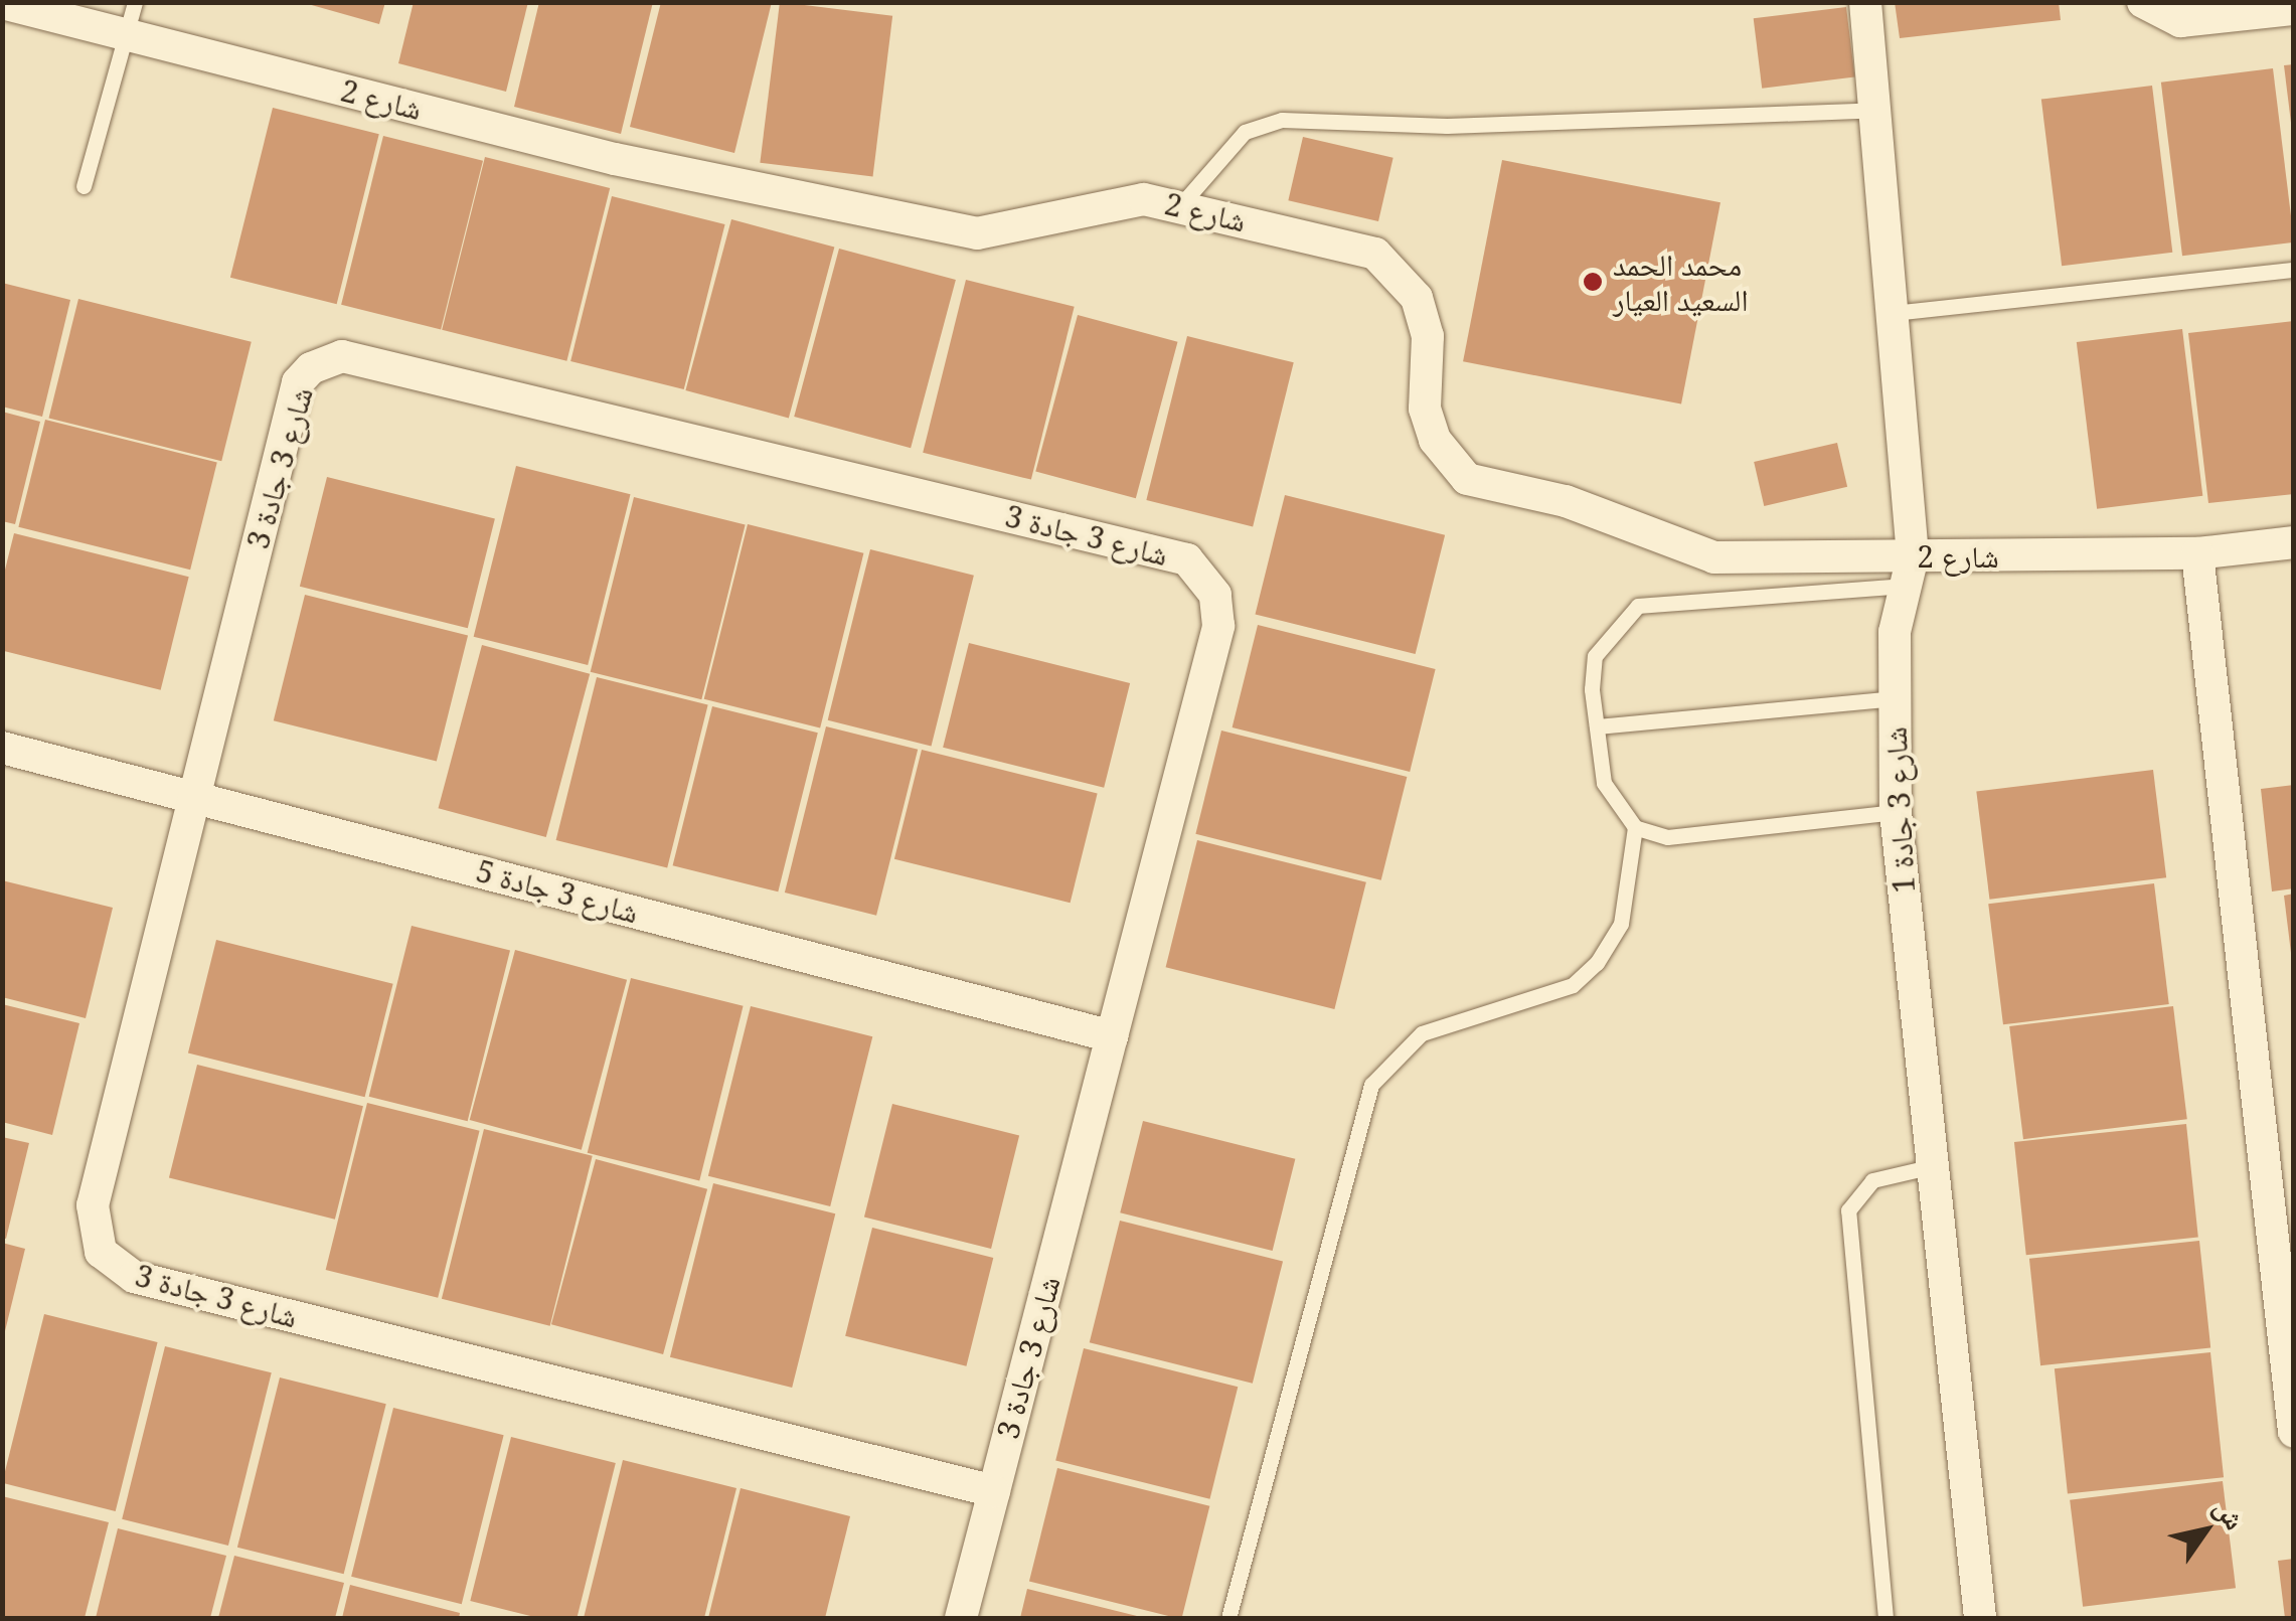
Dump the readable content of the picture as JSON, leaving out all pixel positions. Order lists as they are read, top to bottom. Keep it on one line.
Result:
{"streets":{"street":["شارع 2","شارع 3 جادة 3","شارع 3 جادة 1","شارع 3 جادة 5"]},"crossings":[["شارع 2","شارع 3 جادة 1"],["شارع 3 جادة 3","شارع 3 جادة 5"]],"places":["محمد الحمد السعيد العيار"],"north":"top right"}
